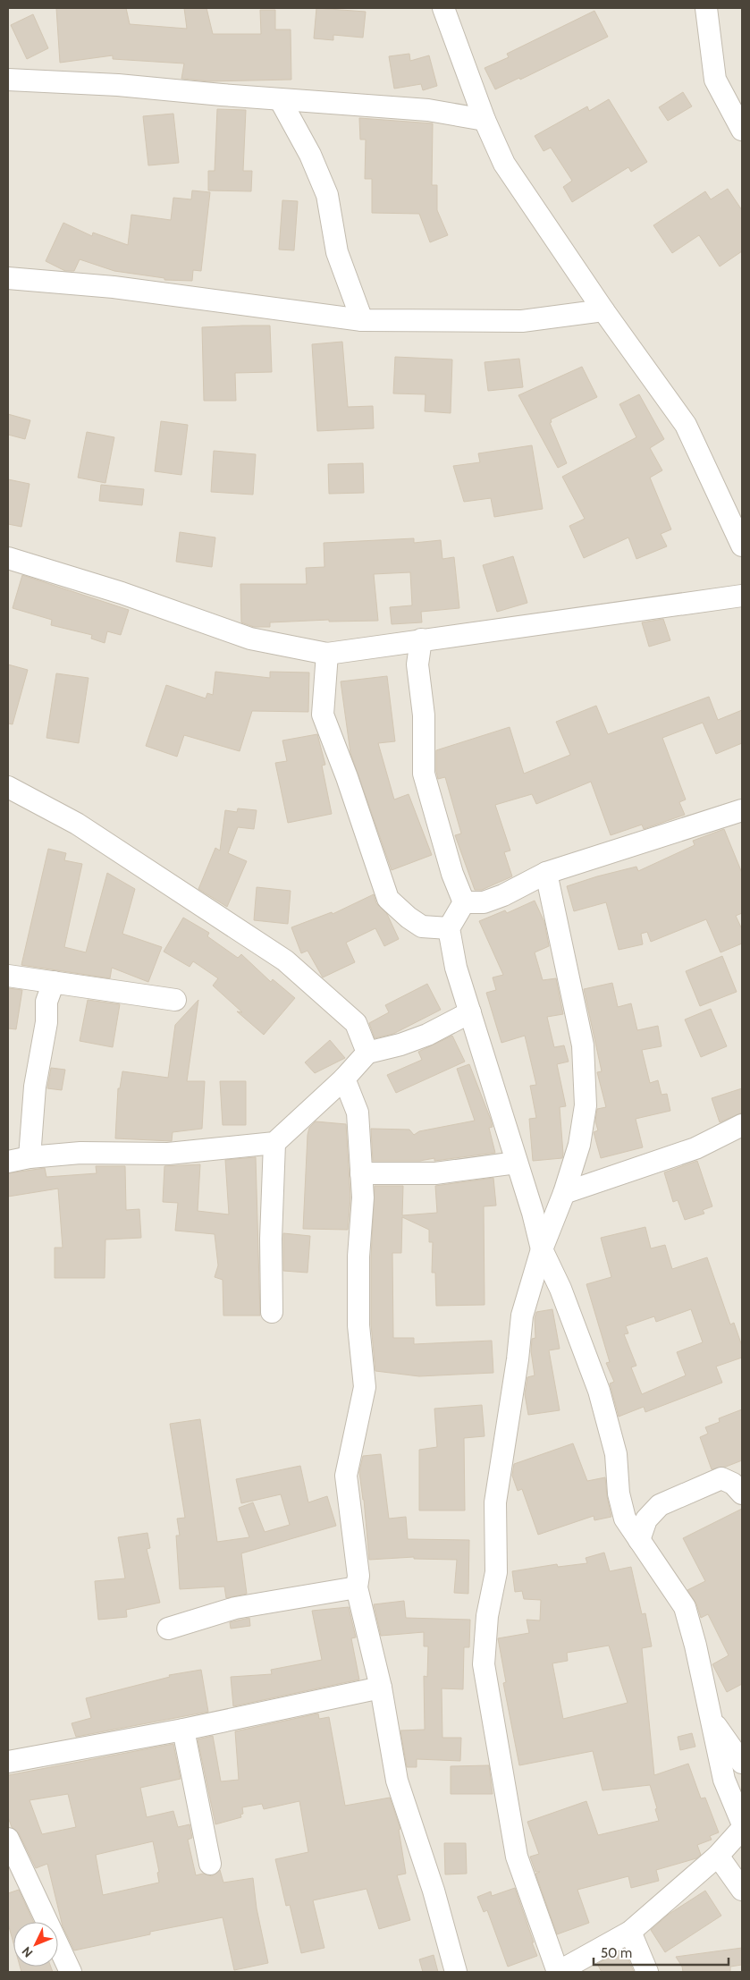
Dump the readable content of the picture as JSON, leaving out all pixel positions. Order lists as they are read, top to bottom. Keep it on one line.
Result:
{"scale_bar":"50 m","north":"bottom left"}
